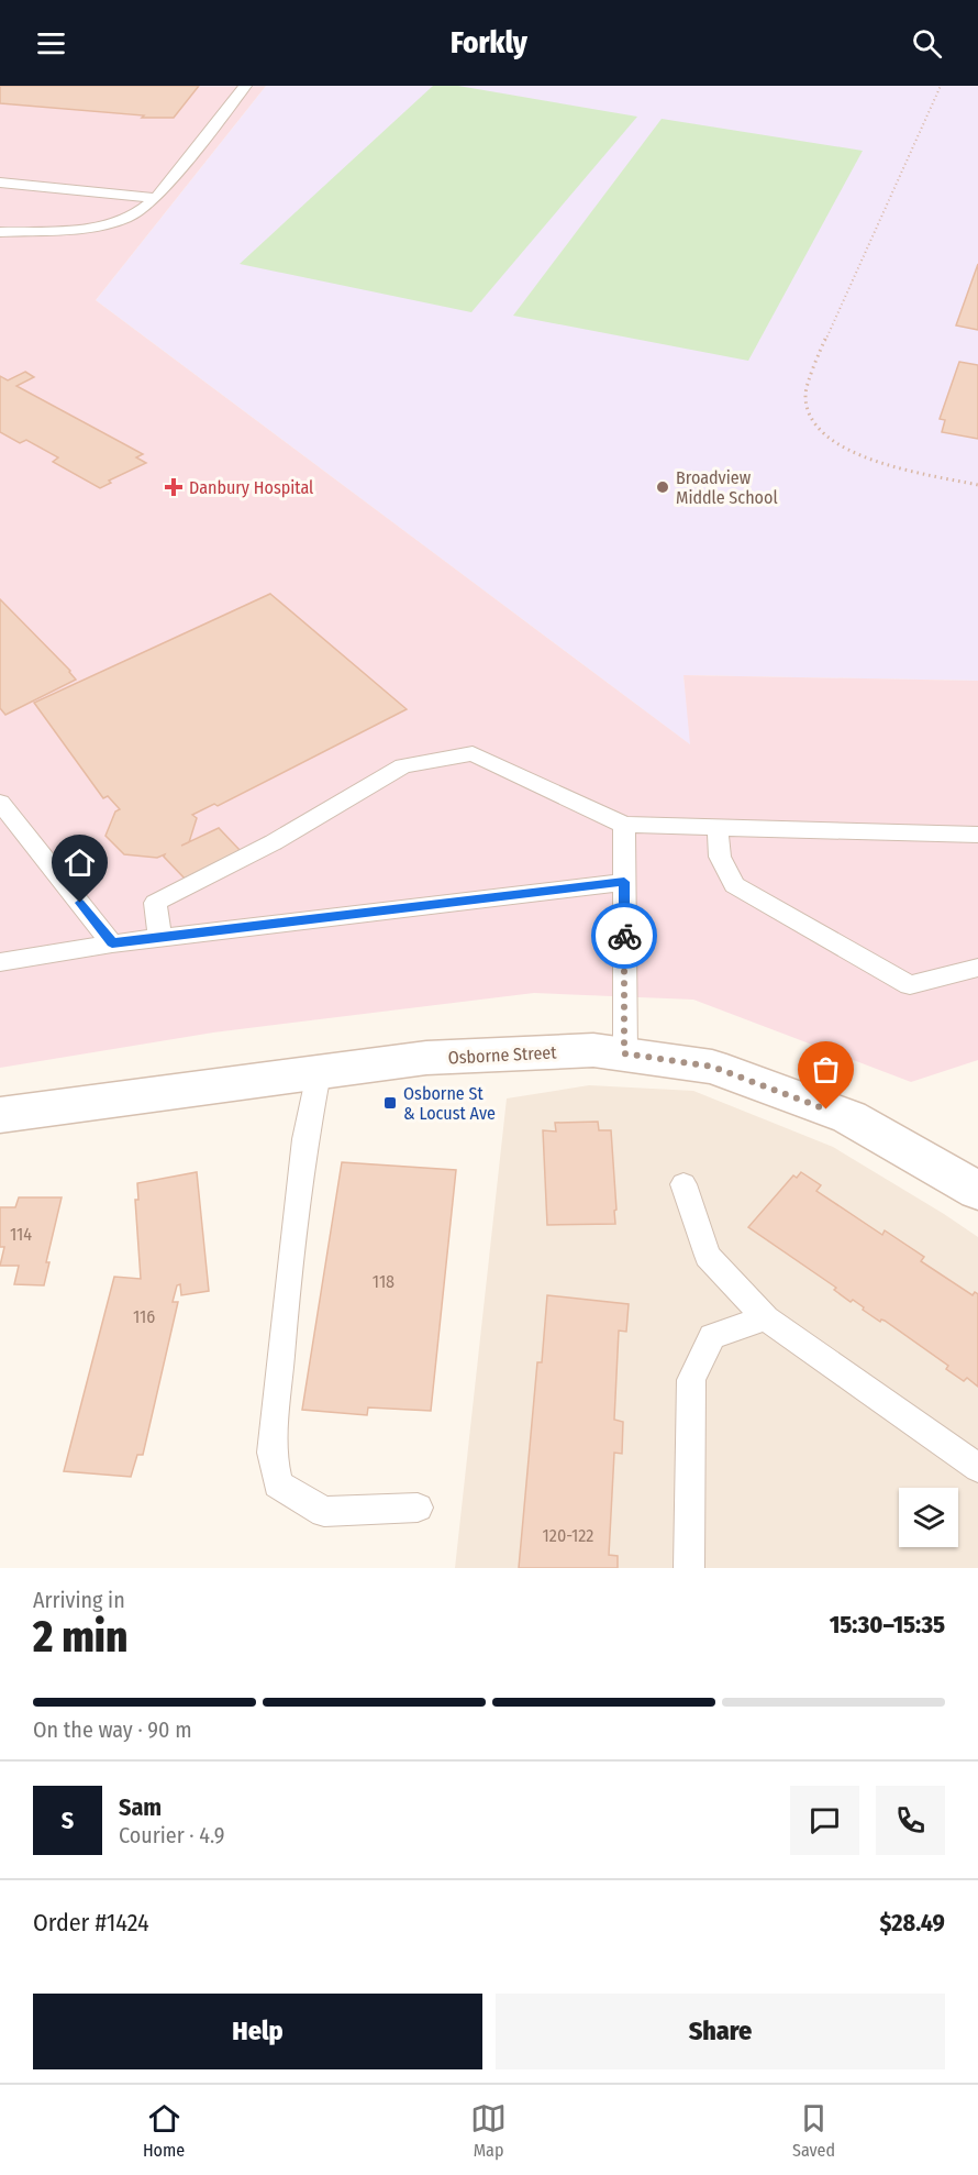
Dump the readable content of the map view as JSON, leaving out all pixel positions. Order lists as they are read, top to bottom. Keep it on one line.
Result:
{"streets":{"main road":["Osborne Street"]},"places":{"health":["Danbury Hospital"],"other":["Broadview Middle School"],"transit":["Osborne St & Locust Ave"]},"house_numbers":["114","118","116","120-122"],"page":{"header":"Forkly","heading":["2 min","Arriving in","15:30–15:35"],"panel":["Sam","Courier · 4.9","Order #1424","$28.49"],"bar":"On the way · 90 m","round":"S","buttons":["Help","Share"],"tabs":["Home","Map","Saved"]}}
